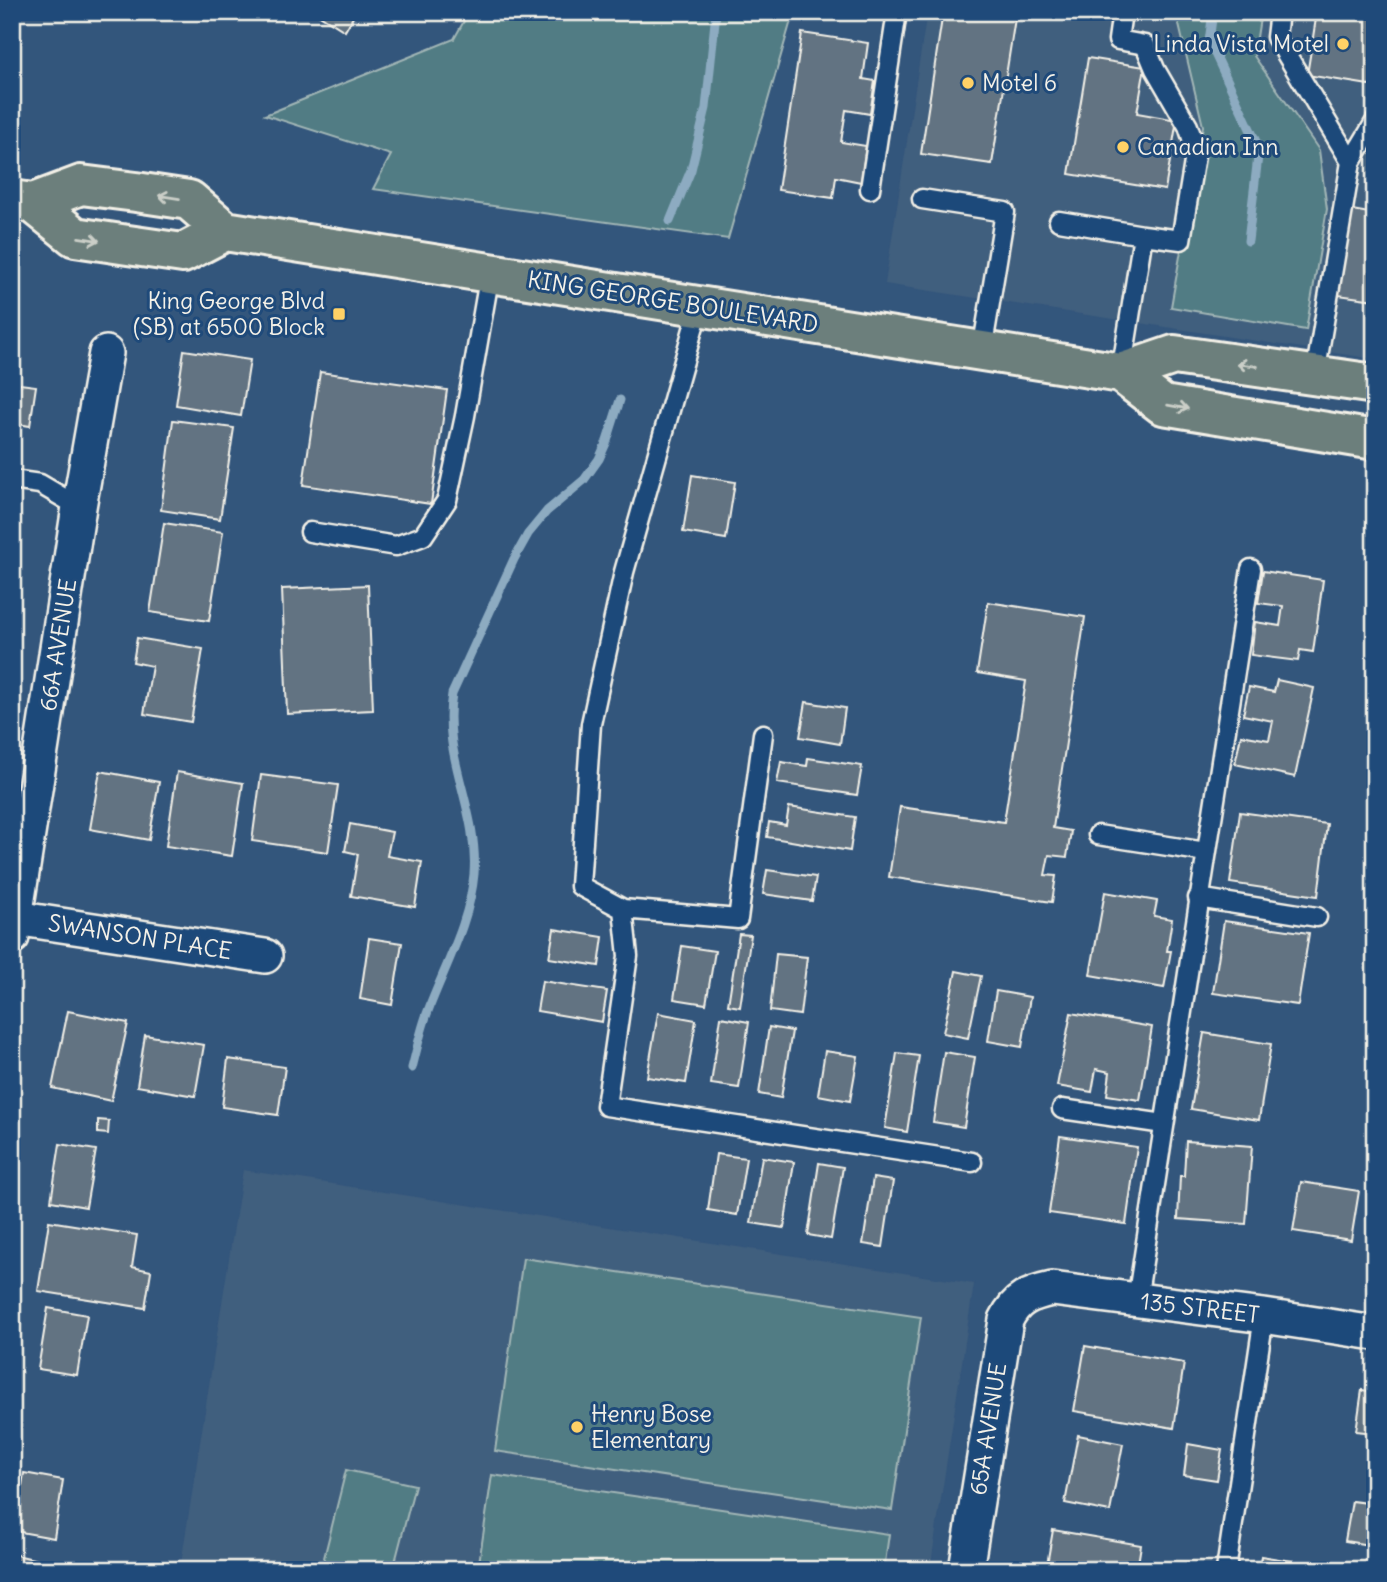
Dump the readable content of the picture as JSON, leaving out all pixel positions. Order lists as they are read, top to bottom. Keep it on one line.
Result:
{"streets":{"main road":["KING GEORGE BOULEVARD"],"street":["66A AVENUE","SWANSON PLACE","135 STREET","65A AVENUE"]},"crossings":[["66A AVENUE","SWANSON PLACE"],["135 STREET","65A AVENUE"]],"places":{"other":["Linda Vista Motel","Motel 6","Canadian Inn","Henry Bose Elementary"],"transit":["King George Blvd (SB) at 6500 Block"]}}
